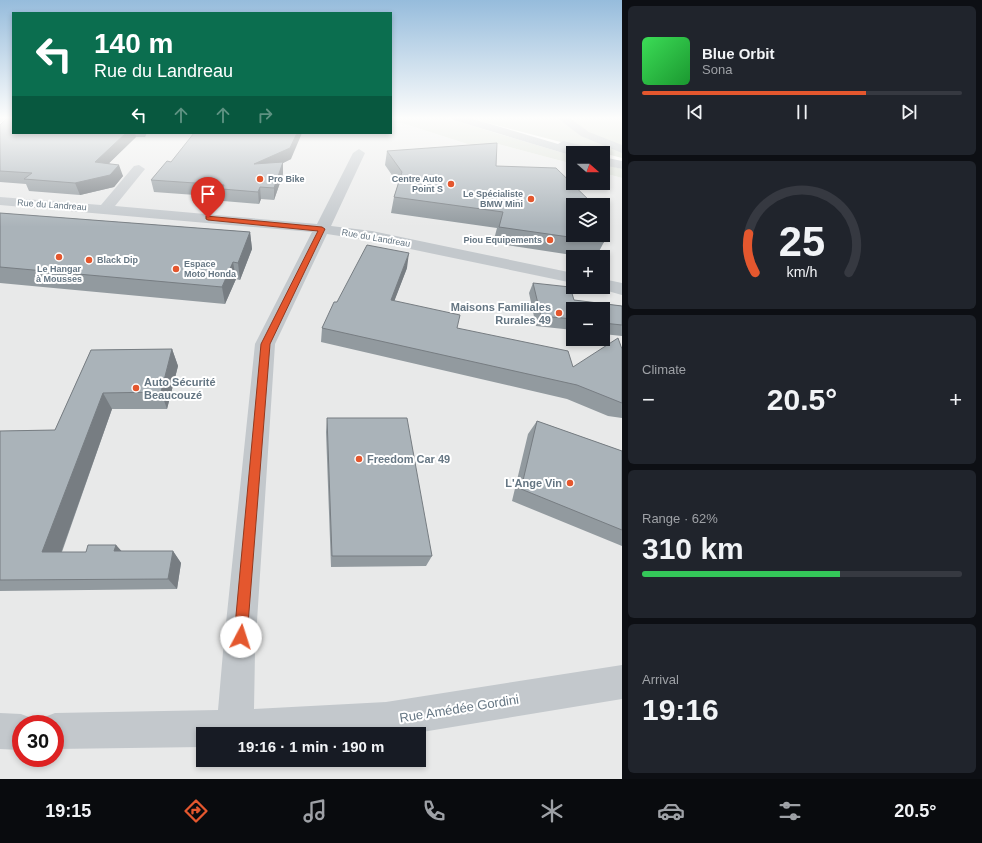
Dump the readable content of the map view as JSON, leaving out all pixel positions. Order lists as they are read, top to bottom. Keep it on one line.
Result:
{"streets":{"street":["Rue du Landreau","Rue Amédée Gordini"]},"places":["Pro Bike","Centre Auto Point S","Le Spécialiste BMW Mini","Piou Equipements","Le Hangar à Mousses","Black Dip","Espace Moto Honda","Maisons Familiales Rurales 49","Auto Sécurité Beaucouzé","Freedom Car 49","L'Ange Vin"],"north":"right","page":{"turn":["140 m","Rue du Landreau"],"song":["Blue Orbit","Sona"],"map_buttons":["+","−"],"tile":["Climate",["Range · 62%","310 km"],["Arrival","19:16"]],"heat":["−","20.5°","+"],"limit":"30","trip":"19:16 · 1 min · 190 m","tabs":["19:15","20.5°"],"gauge":["25","km/h"]}}
